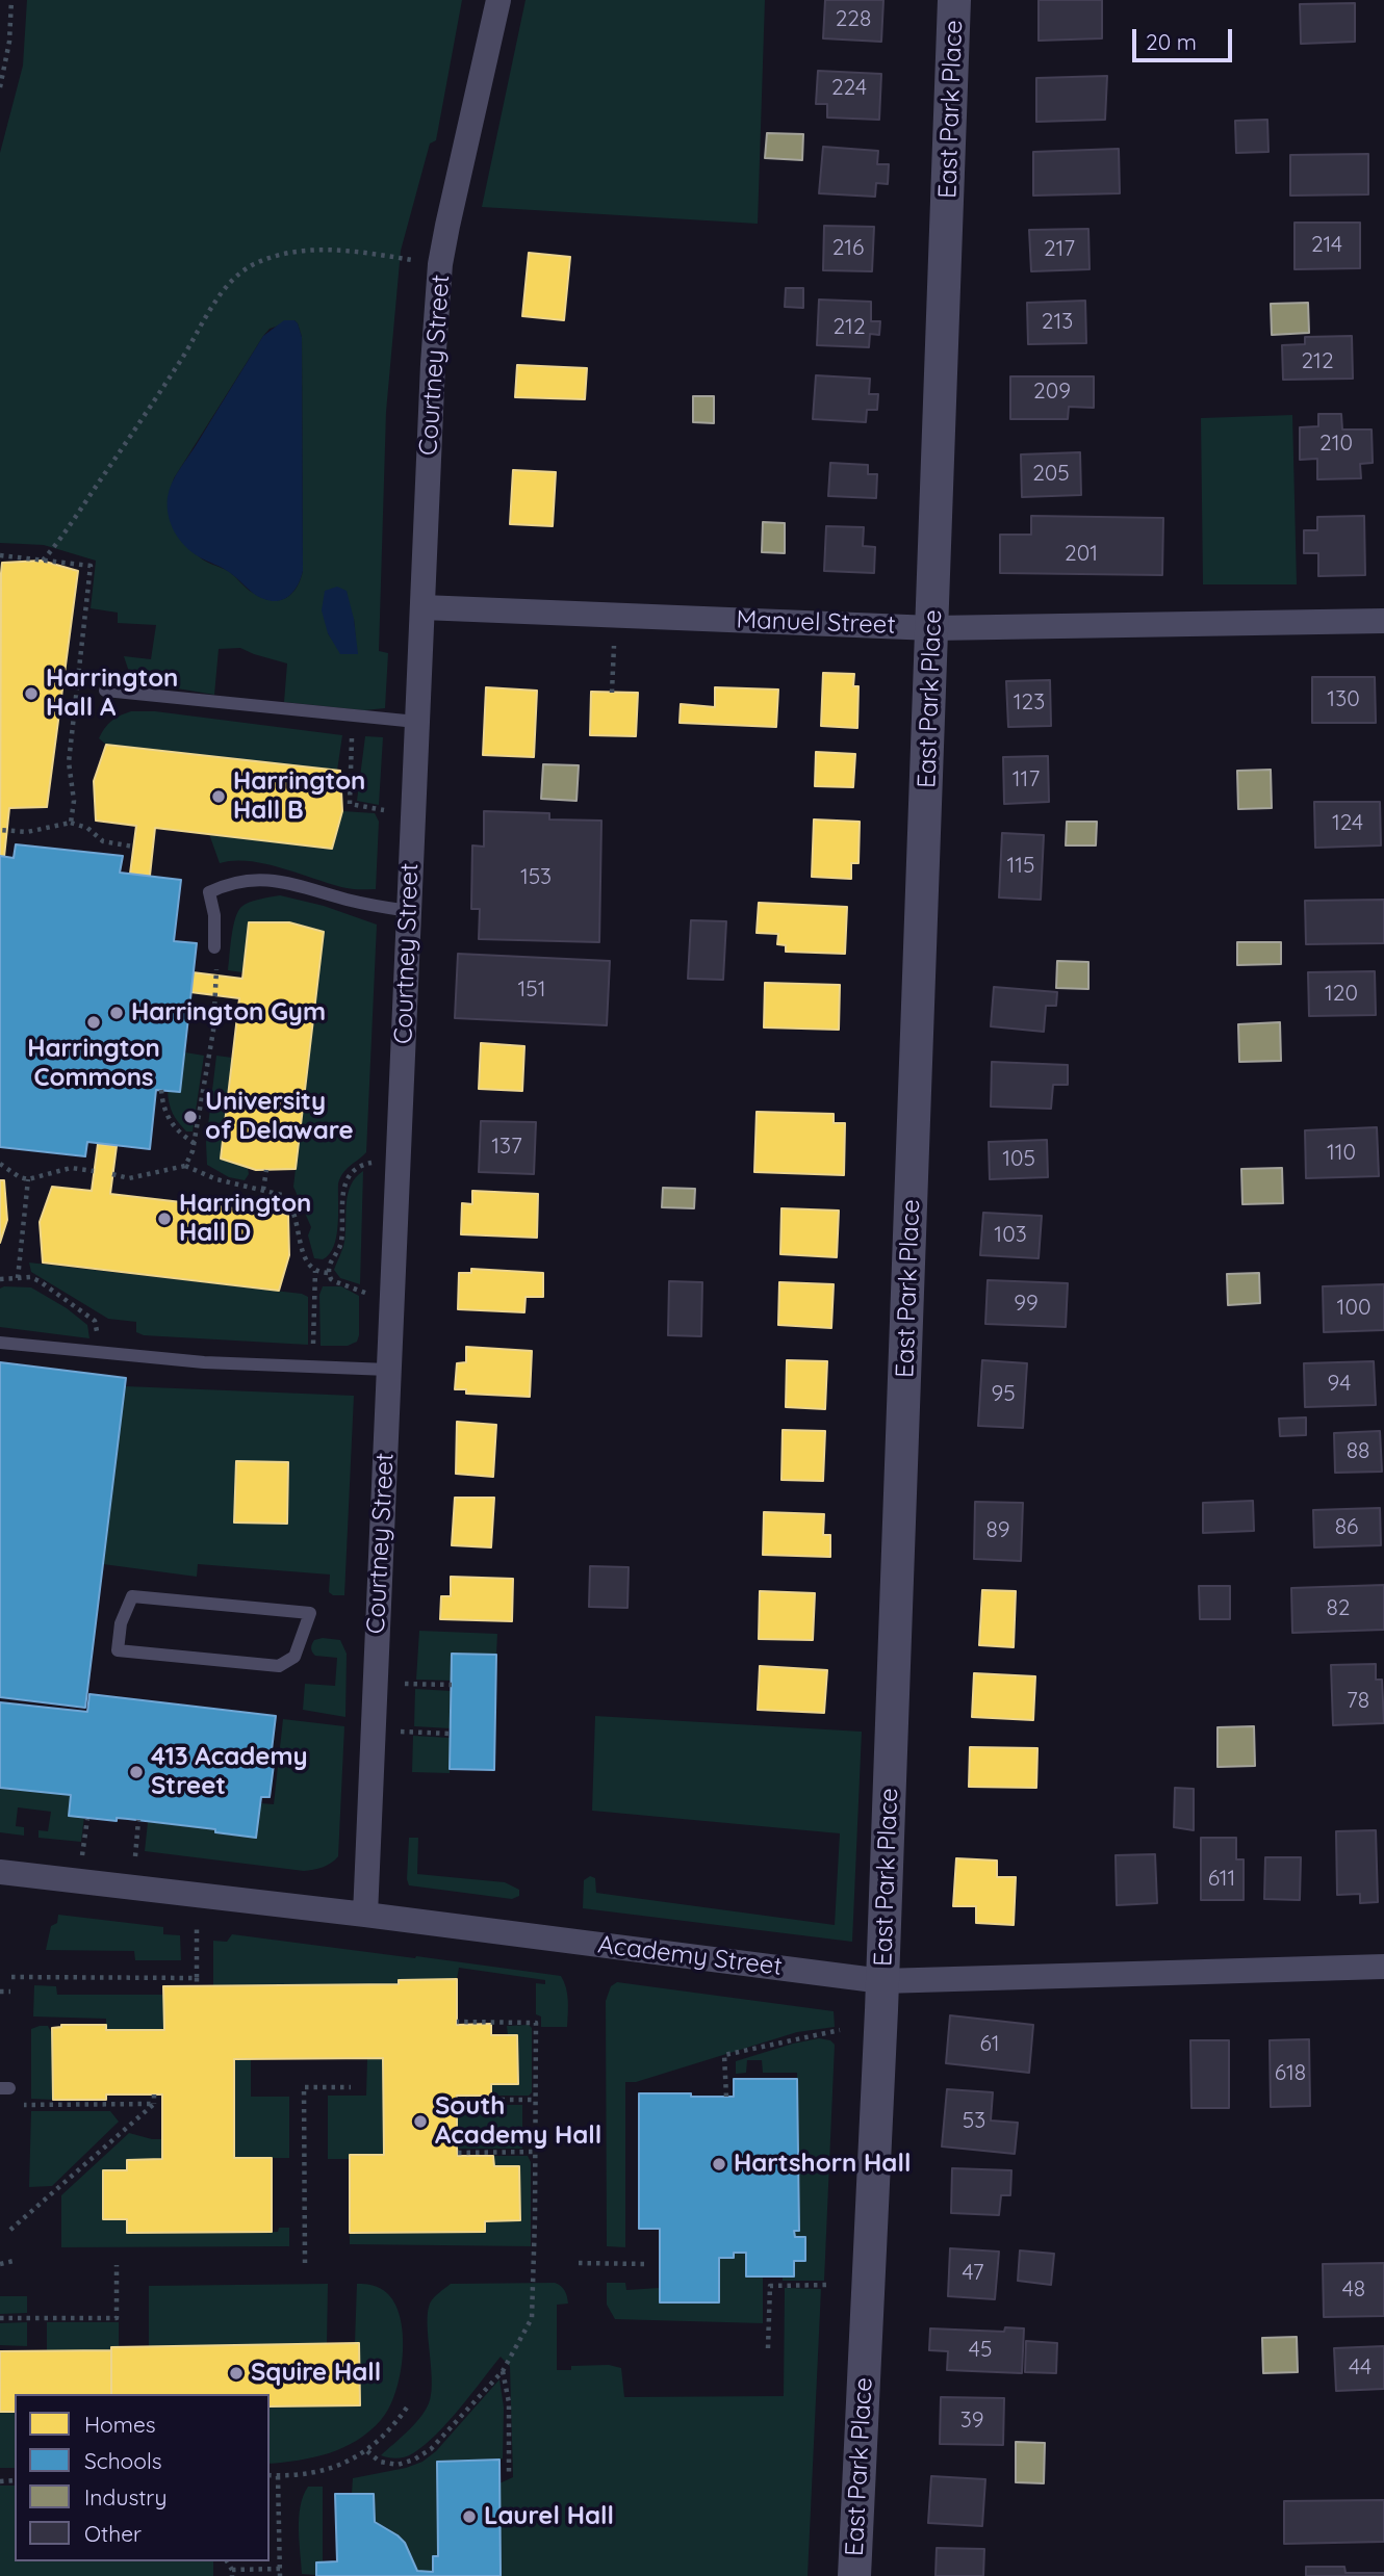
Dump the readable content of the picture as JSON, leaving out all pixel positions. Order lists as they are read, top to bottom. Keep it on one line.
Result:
{"streets":{"street":["East Park Place","Courtney Street","Manuel Street","Academy Street"]},"crossings":[["East Park Place","Manuel Street"],["East Park Place","Academy Street"],["Courtney Street","Manuel Street"],["Courtney Street","Academy Street"]],"places":["Harrington Hall A","Harrington Hall B","Harrington Gym","Harrington Commons","University of Delaware","Harrington Hall D","413 Academy Street","South Academy Hall","Hartshorn Hall","Squire Hall","Laurel Hall"],"house_numbers":["228","224","214","216","217","213","212","212","209","210","205","201","130","123","117","124","115","153","151","120","137","110","105","103","99","100","94","95","88","86","89","82","78","611","61","618","53","47","48","45","44","39"],"legend":["Homes","Schools","Industry","Other"],"scale_bar":"20 m"}
